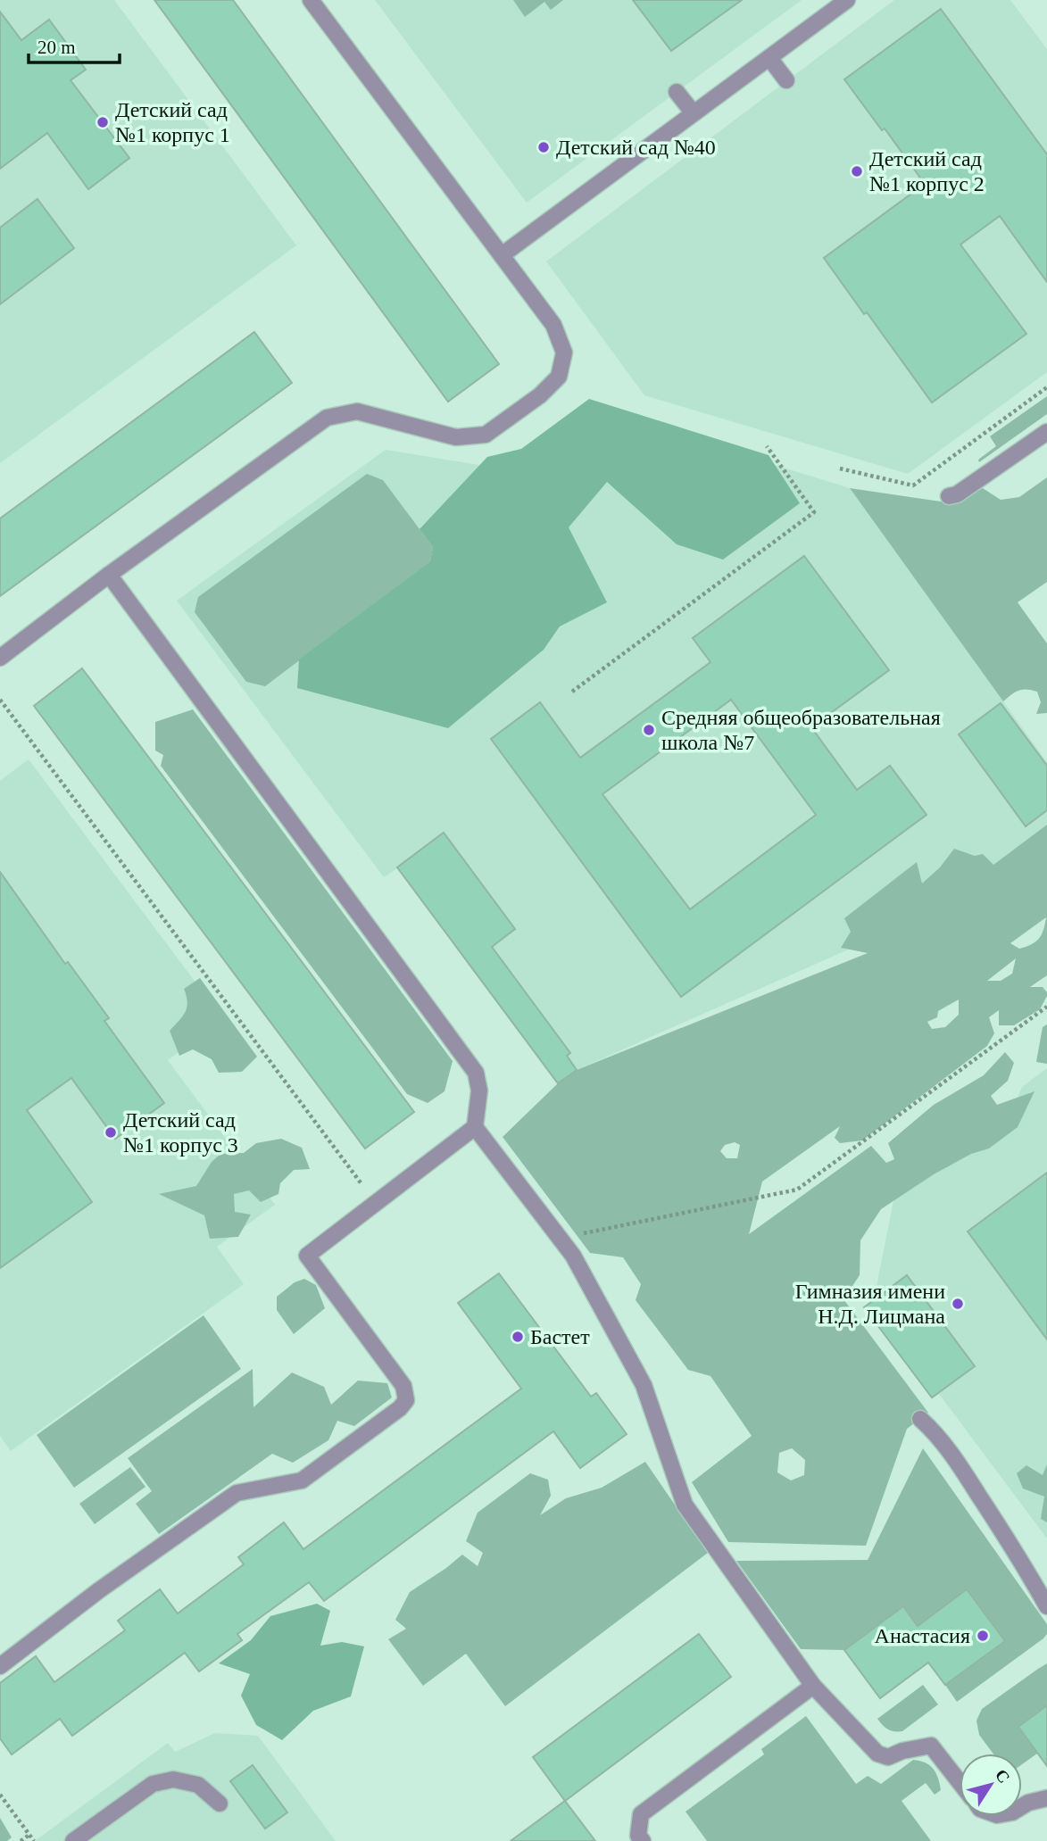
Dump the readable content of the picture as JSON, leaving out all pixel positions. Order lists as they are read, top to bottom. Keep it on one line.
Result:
{"places":["Детский сад №1 корпус 1","Детский сад №40","Детский сад №1 корпус 2","Средняя общеобразовательная школа №7","Детский сад №1 корпус 3","Гимназия имени Н.Д. Лицмана","Бастет","Анастасия"],"scale_bar":"20 m","north":"top right"}
